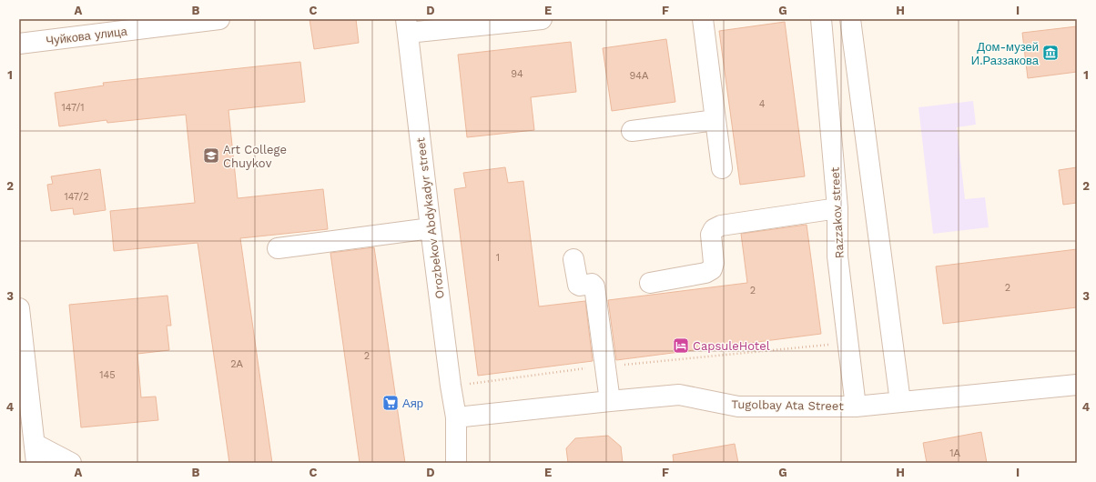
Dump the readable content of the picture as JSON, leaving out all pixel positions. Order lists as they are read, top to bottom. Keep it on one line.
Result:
{"streets":{"street":["Чуйкова улица","Razzakov street","Orozbekov Abdykadyr street","Tugolbay Ata Street"]},"crossings":[["Razzakov street","Tugolbay Ata Street"],["Orozbekov Abdykadyr street","Tugolbay Ata Street"]],"places":{"museum":["Дом-музей И.Раззакова"],"school or university":["Art College Chuykov"],"hotel":["CapsuleHotel"],"supermarket":["Аяр"]},"house_numbers":["94","94А","4","147/1","147/2","1","2","2","2","2А","145","1А"],"grid":{"columns":["A","B","C","D","E","F","G","H","I"],"rows":["1","2","3","4"]}}
